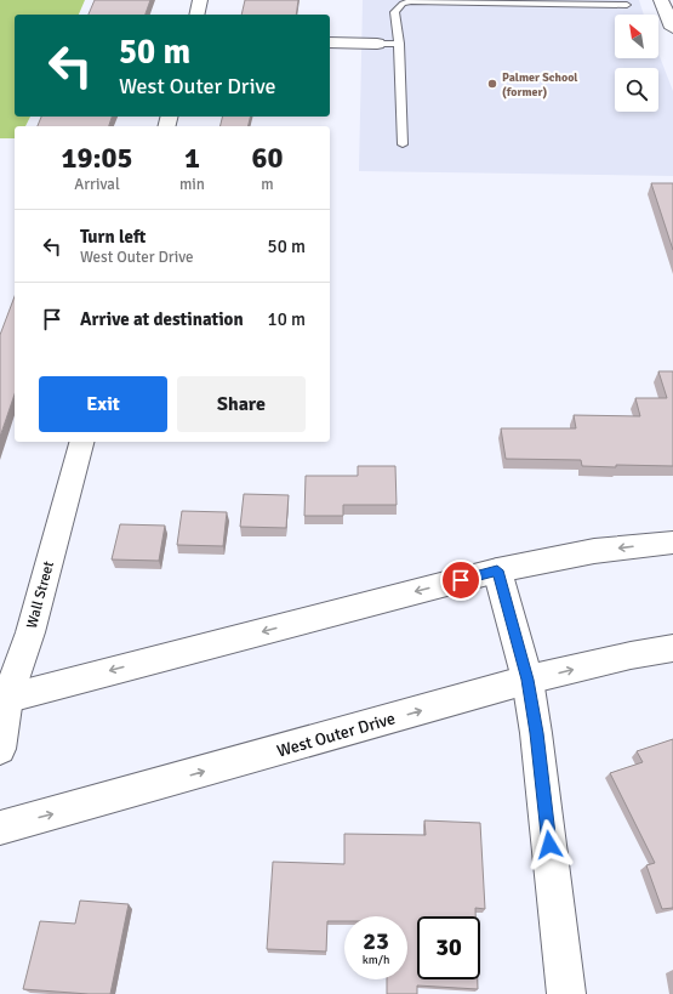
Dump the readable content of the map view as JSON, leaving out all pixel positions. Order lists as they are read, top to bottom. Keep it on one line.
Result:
{"streets":{"main road":["Wall Street","West Outer Drive"]},"places":["Palmer School (former)"],"north":"top left","page":{"turn":["50 m","West Outer Drive"],"eta":["19:05","Arrival","1","min","60","m"],"list":[{"name":"Turn left","note":"West Outer Drive","value":"50 m"},{"name":"Arrive at destination","value":"10 m"}],"buttons":["Exit","Share"],"speed":"23 km/h","limit":"30"}}
